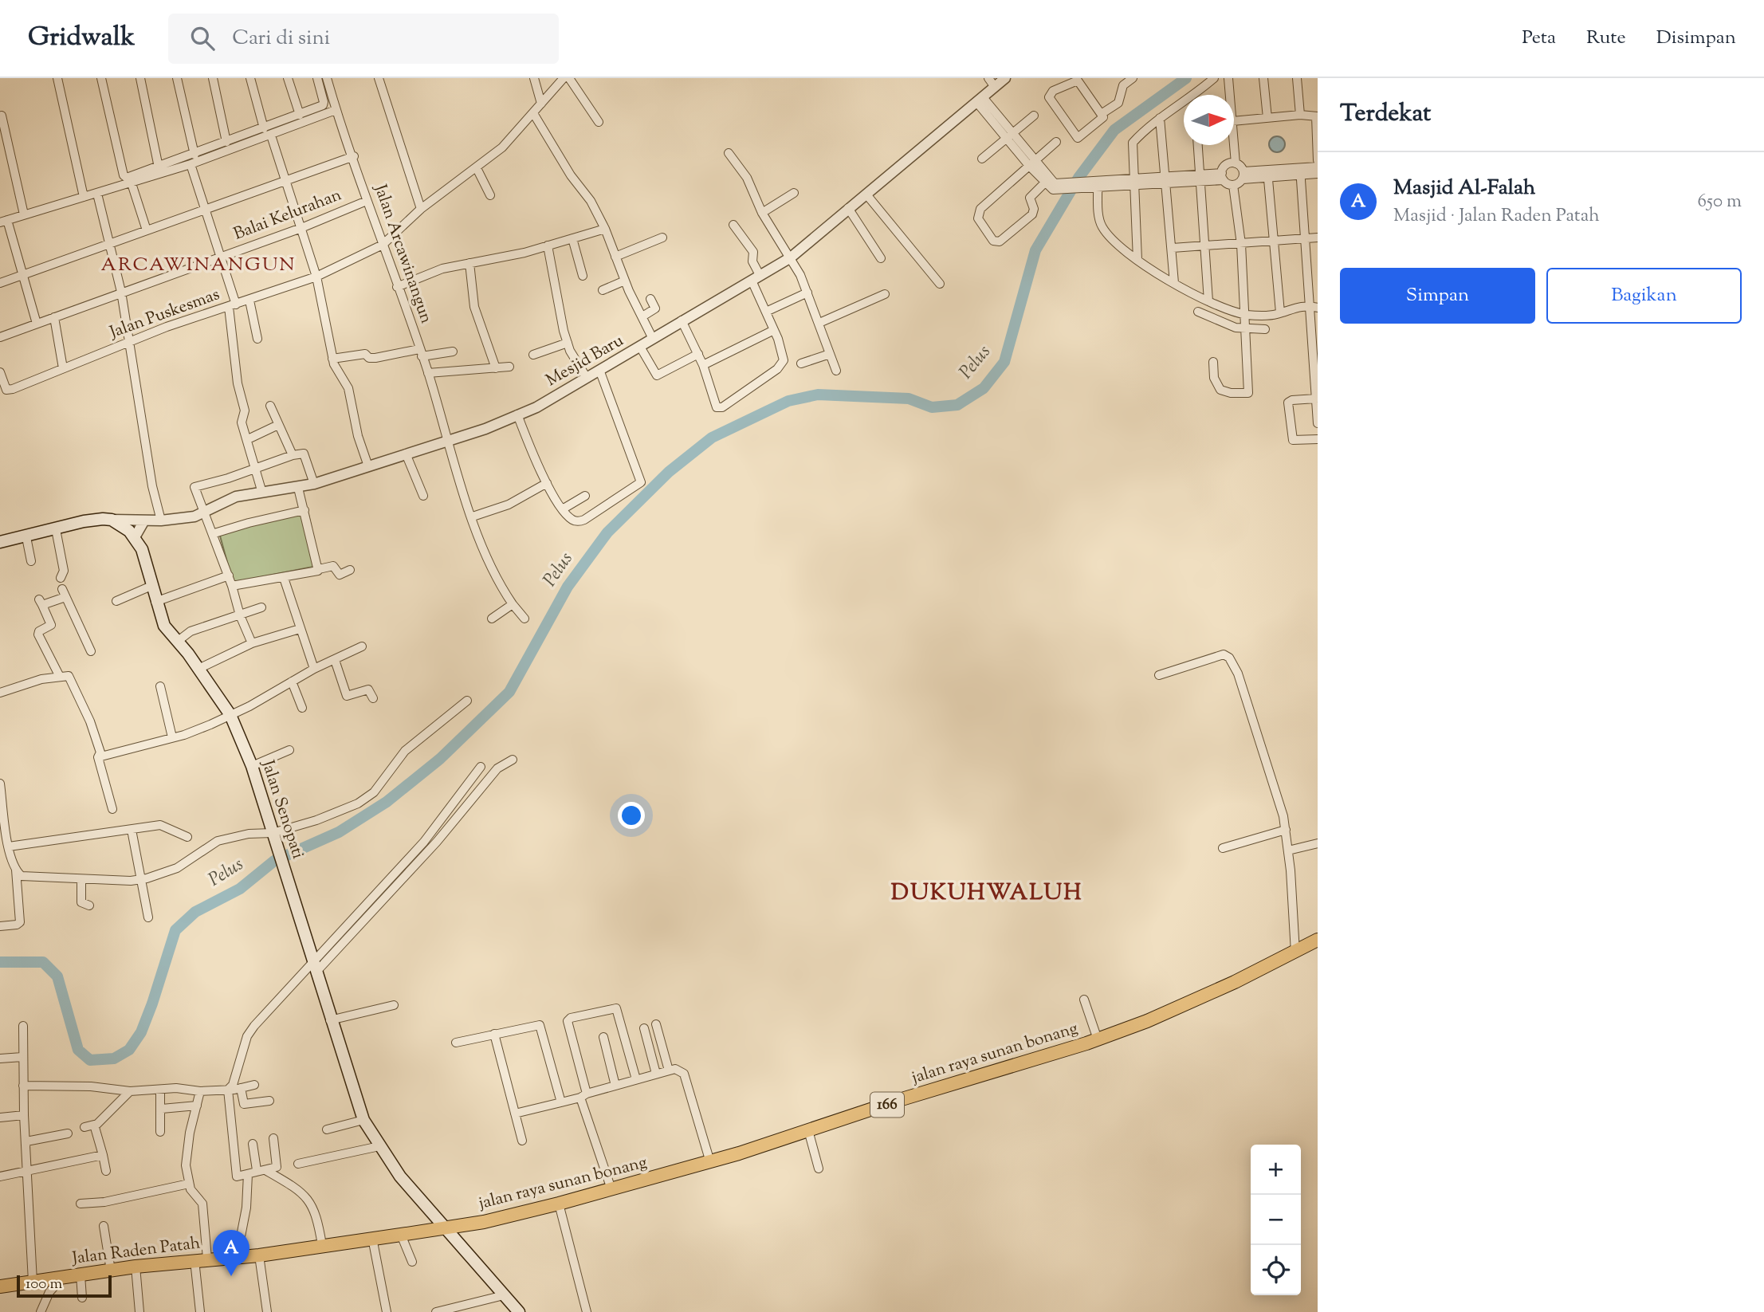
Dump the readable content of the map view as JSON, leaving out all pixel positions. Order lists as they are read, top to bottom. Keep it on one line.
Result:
{"streets":{"main road":["Jalan Senopati","jalan raya sunan bonang","166","Jalan Raden Patah"],"street":["Balai Kelurahan","Jalan Arcawinangun","Jalan Puskesmas","Mesjid Baru"]},"crossings":[["Balai Kelurahan","Jalan Arcawinangun"],["Jalan Arcawinangun","Jalan Puskesmas"],["Jalan Arcawinangun","Mesjid Baru"],["Jalan Senopati","jalan raya sunan bonang"],["Jalan Senopati","Jalan Raden Patah"],["jalan raya sunan bonang","Jalan Raden Patah"]],"districts":["ARCAWINANGUN","DUKUHWALUH"],"water":["Pelus"],"scale_bar":"100 m","north":"right","page":{"header":"Gridwalk","search":"Cari di sini","nav":["Peta","Rute","Disimpan"],"heading":"Terdekat","list":[{"mark":"A","name":"Masjid Al-Falah","note":"Masjid · Jalan Raden Patah","value":"650 m"}],"buttons":["Simpan","Bagikan"],"map_buttons":["+","−"],"pins":"A","scale":"100 m"}}
